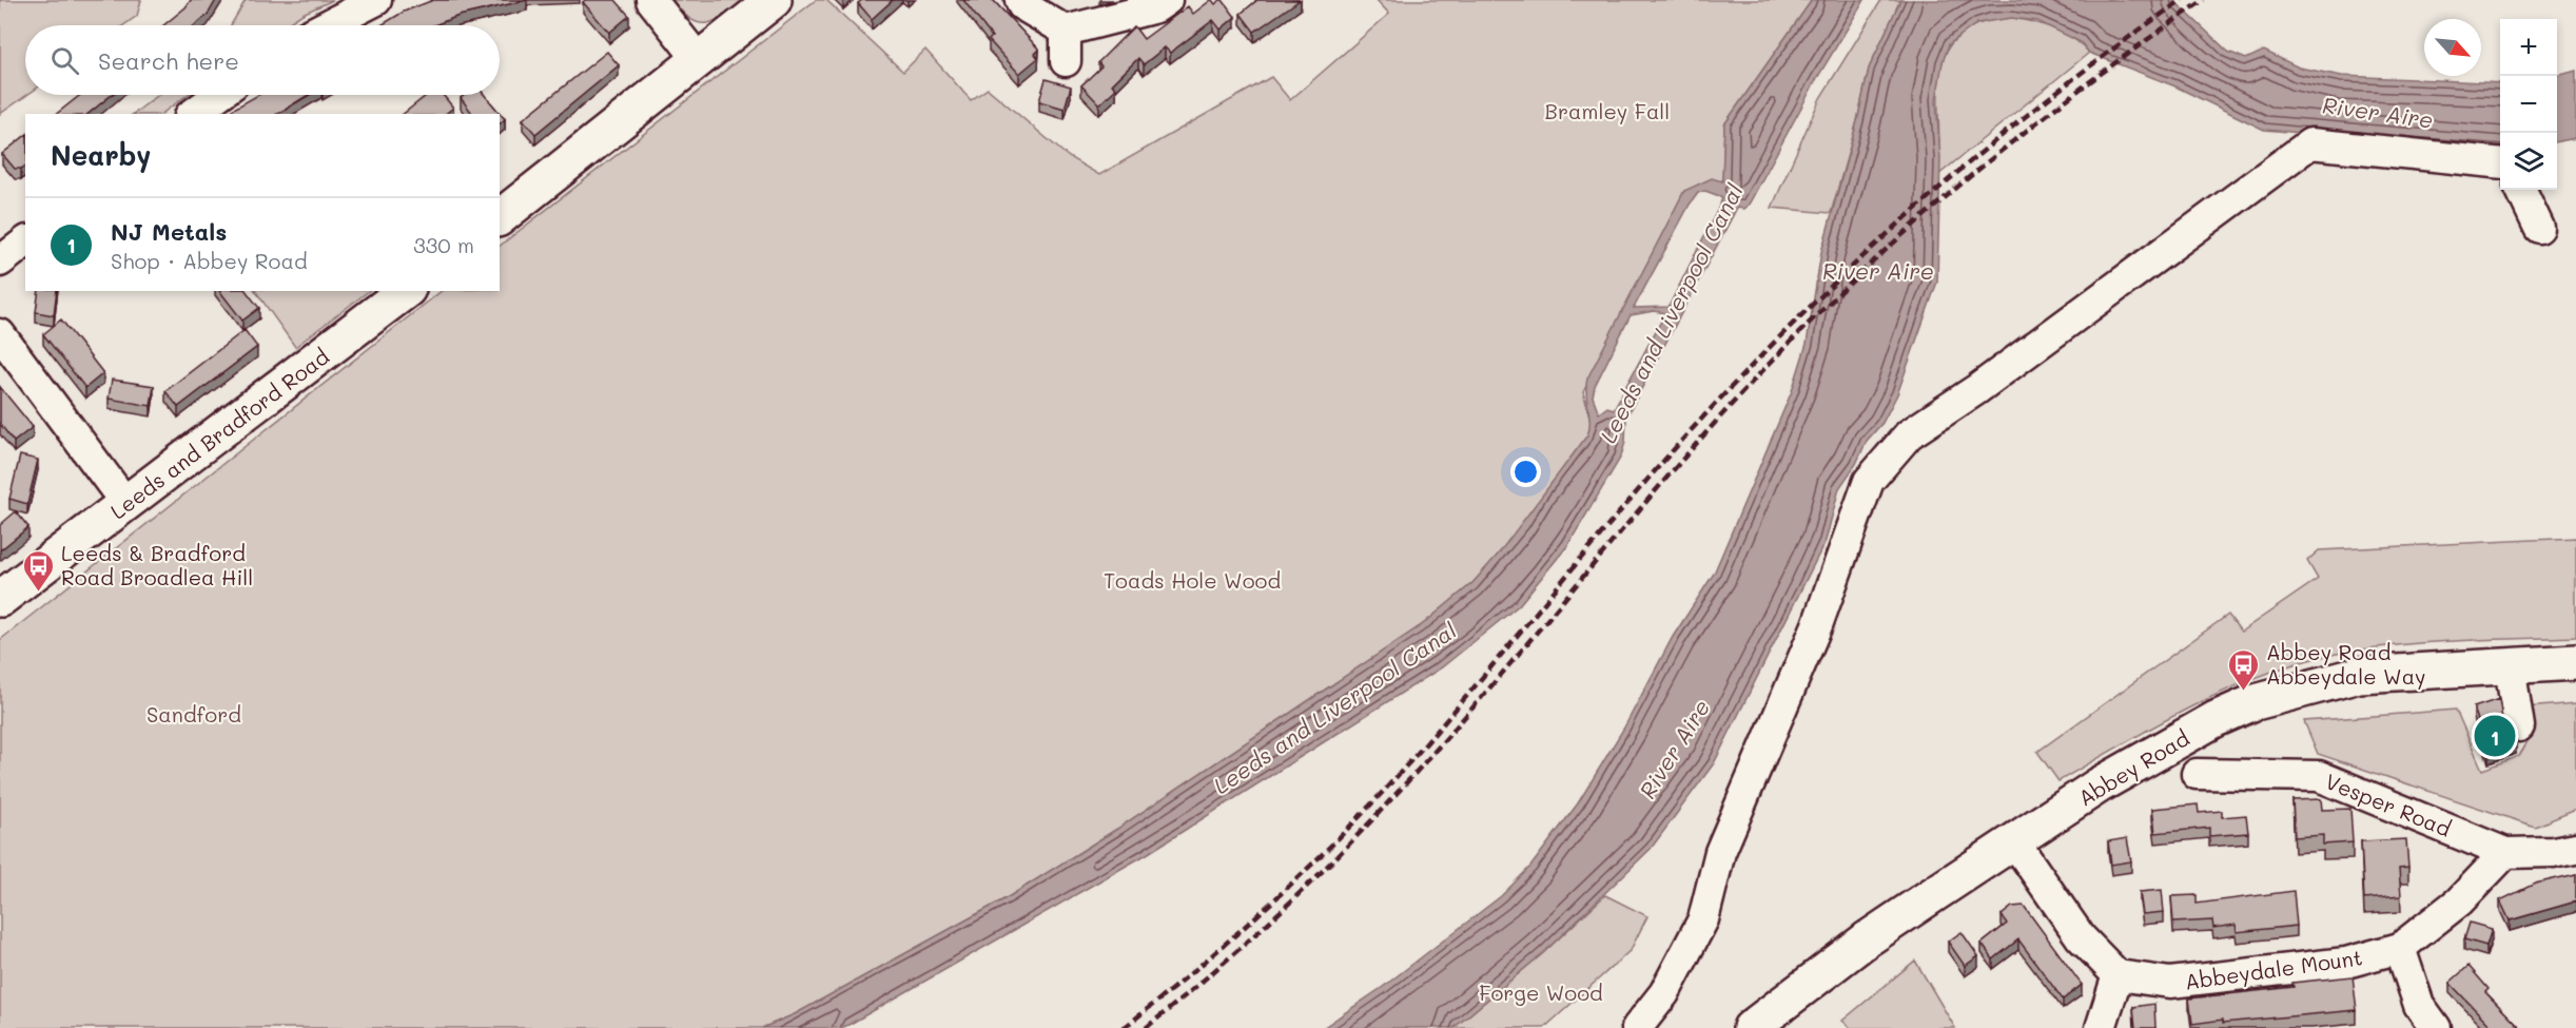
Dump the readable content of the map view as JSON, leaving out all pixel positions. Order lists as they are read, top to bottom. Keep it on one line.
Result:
{"streets":{"main road":["Leeds and Bradford Road","Abbey Road"],"street":["Vesper Road","Abbeydale Mount"]},"crossings":[["Vesper Road","Abbeydale Mount"]],"water":["River Aire","Leeds and Liverpool Canal"],"parks":["Bramley Fall","Toads Hole Wood","Sandford","Forge Wood"],"places":{"bus stop":["Leeds & Bradford Road Broadlea Hill","Abbey Road Abbeydale Way"]},"north":"bottom right","page":{"map_buttons":["+","−"],"search":"Search here","heading":"Nearby","list":[{"mark":"1","name":"NJ Metals","note":"Shop · Abbey Road","value":"330 m"}],"pins":"1"}}
